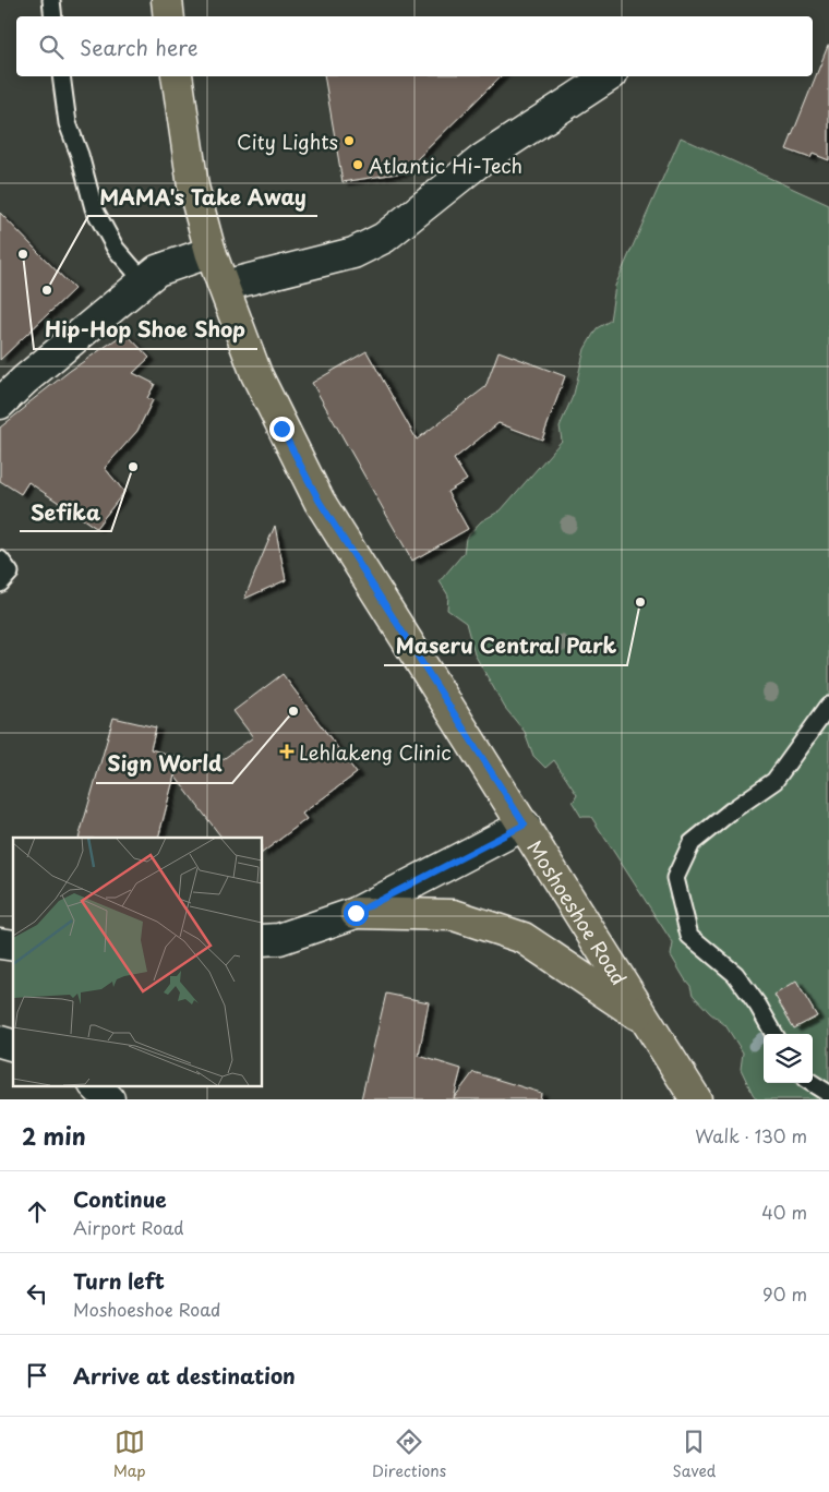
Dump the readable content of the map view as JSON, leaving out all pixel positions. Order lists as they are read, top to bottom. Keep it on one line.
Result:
{"streets":{"main road":["Moshoeshoe Road"]},"places":{"other":["City Lights","Atlantic Hi-Tech","Hip-Hop Shoe Shop","MAMA's Take Away","Sefika","Maseru Central Park","Sign World"],"health":["Lehlakeng Clinic"]},"page":{"search":"Search here","heading":["2 min","Walk · 130 m"],"list":[["Continue","Airport Road","40 m"],["Turn left","Moshoeshoe Road","90 m"],"Arrive at destination"],"nav":["Map","Directions","Saved"]}}
